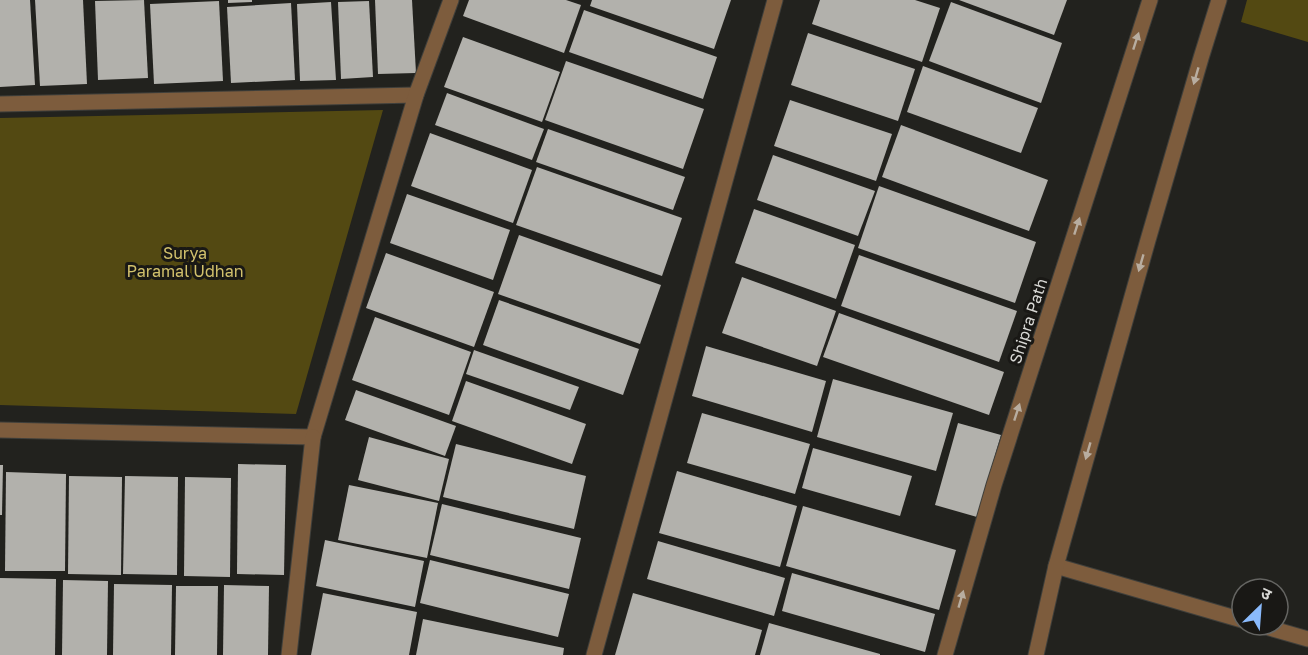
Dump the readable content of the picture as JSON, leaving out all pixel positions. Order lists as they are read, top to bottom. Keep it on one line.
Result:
{"streets":{"street":["Shipra Path"]},"parks":["Surya Paramal Udhan"],"north":"top right"}
